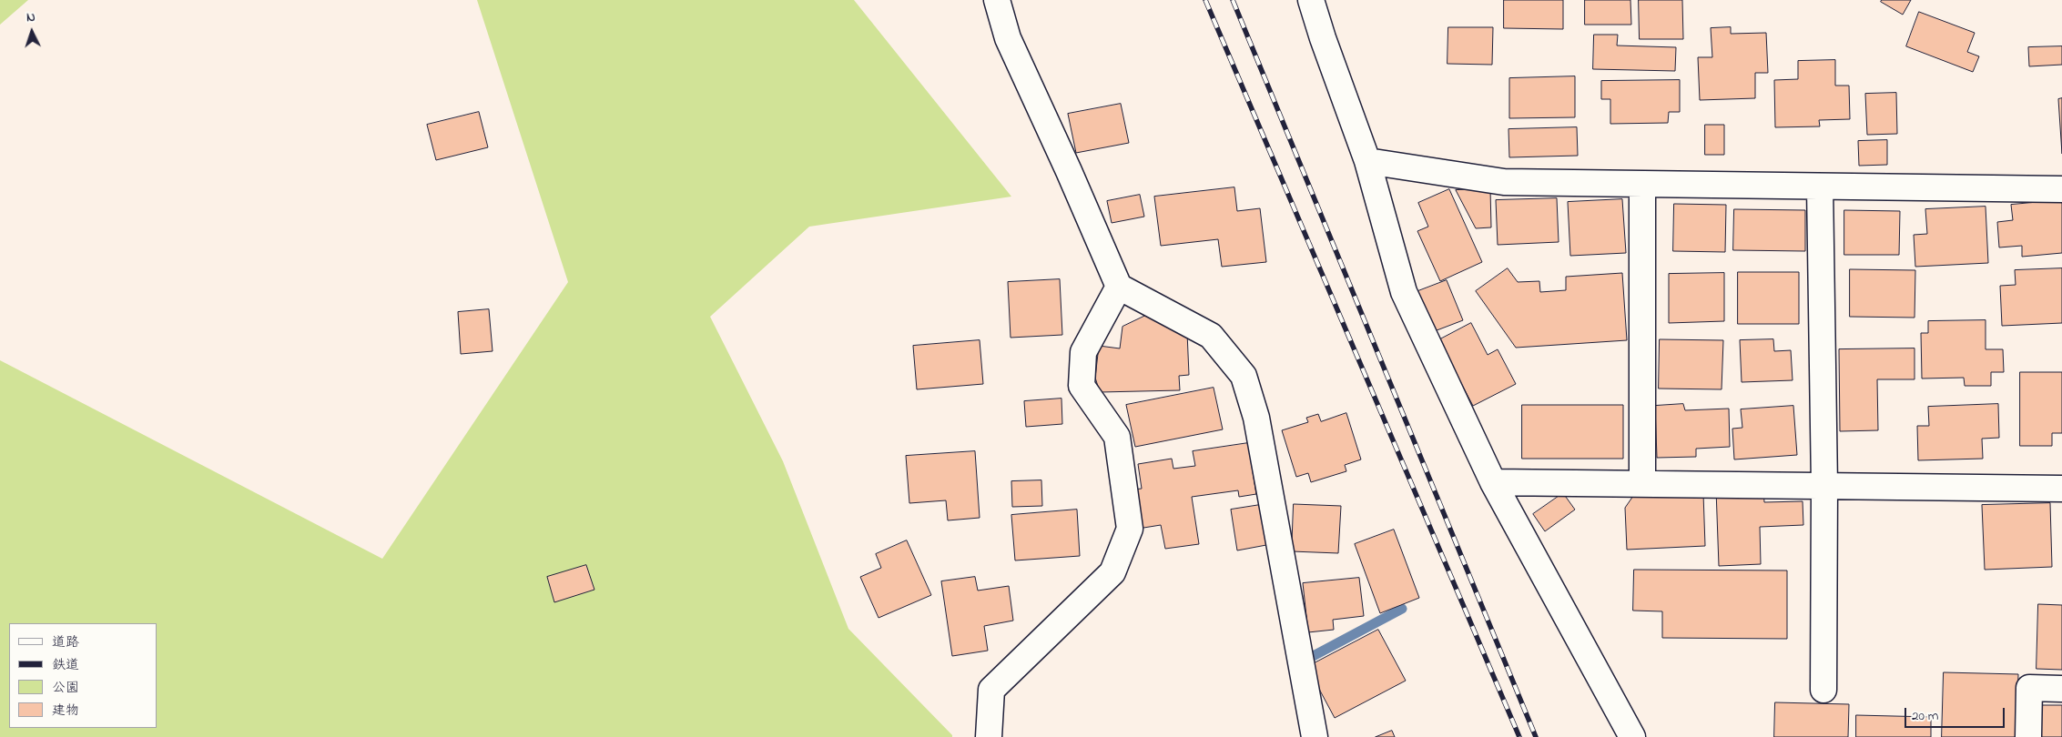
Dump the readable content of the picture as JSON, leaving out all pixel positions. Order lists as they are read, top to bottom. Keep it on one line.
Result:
{"legend":["道路","鉄道","公園","建物"],"scale_bar":"20 m","north":"top"}
